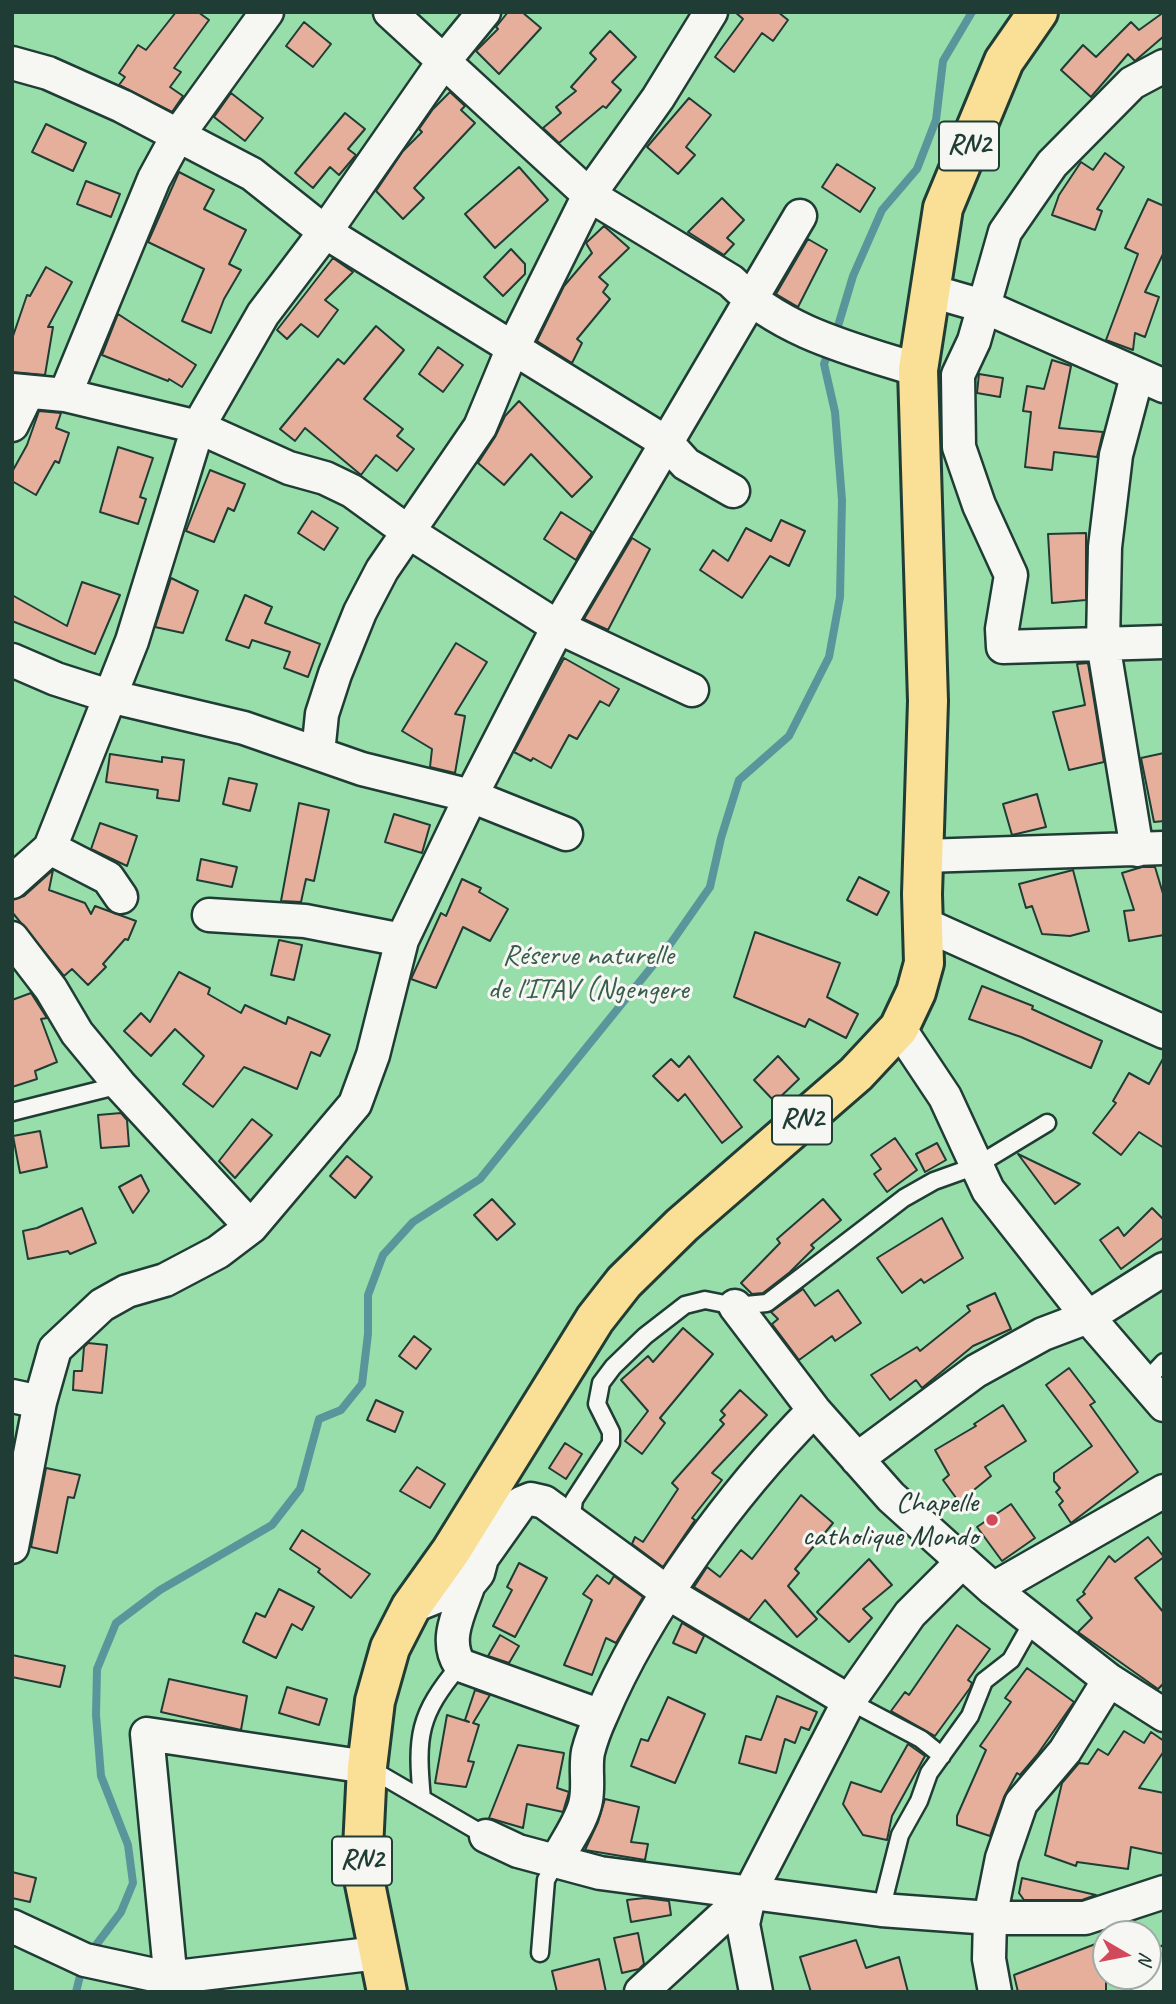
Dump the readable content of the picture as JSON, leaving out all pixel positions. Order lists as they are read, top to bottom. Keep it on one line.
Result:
{"streets":{"highway":["RN2"]},"parks":["Réserve naturelle de l'ITAV (Ngengere"],"places":["Chapelle catholique Mondo"],"north":"right"}
